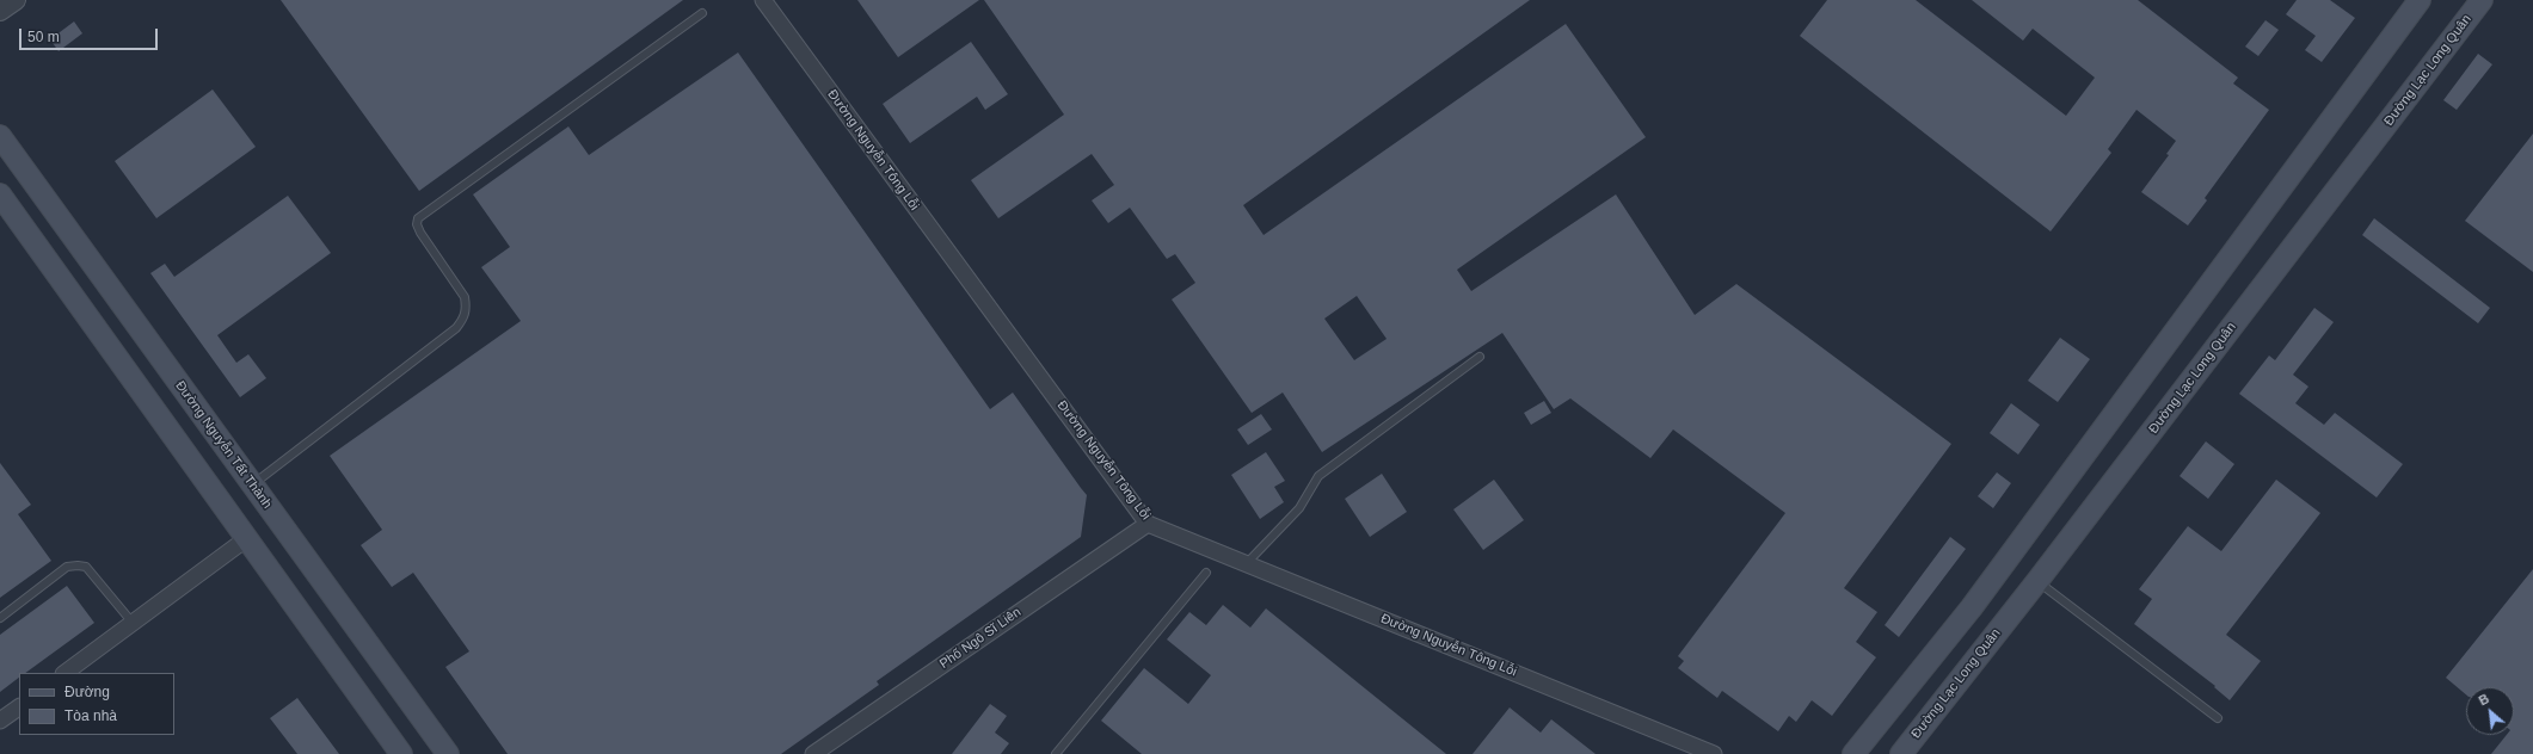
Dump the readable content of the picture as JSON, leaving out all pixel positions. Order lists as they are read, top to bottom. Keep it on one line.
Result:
{"streets":{"main road":["Đường Lạc Long Quân","Đường Nguyễn Tất Thành"],"street":["Đường Nguyễn Tông Lỗi","Phố Ngô Sĩ Liên"]},"crossings":[["Đường Nguyễn Tông Lỗi","Phố Ngô Sĩ Liên"]],"legend":["Đường","Tòa nhà"],"scale_bar":"50 m","north":"top left"}
